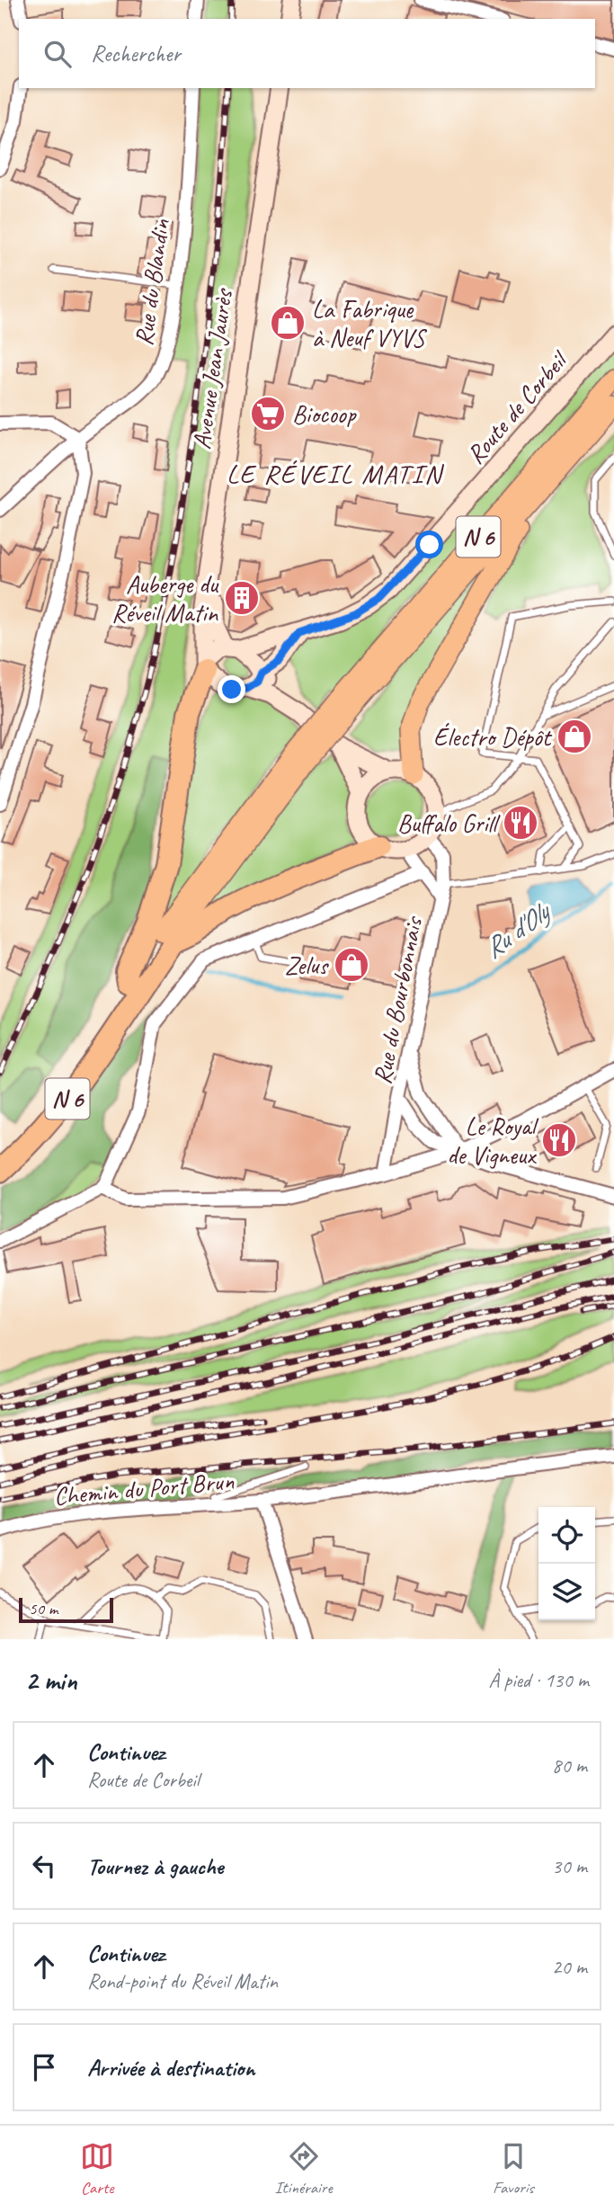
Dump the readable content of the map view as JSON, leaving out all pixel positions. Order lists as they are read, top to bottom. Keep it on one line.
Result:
{"streets":{"highway":["N 6"],"main road":["Avenue Jean Jaurès","Route de Corbeil"],"street":["Rue du Blandin","Rue du Bourbonnais","Chemin du Port Brun"]},"crossings":[["Avenue Jean Jaurès","Route de Corbeil"]],"districts":["LE RÉVEIL MATIN"],"water":["Ru d'Oly"],"places":{"shop":["La Fabrique à Neuf VYVS","Électro Dépôt","Zelus"],"supermarket":["Biocoop"],"building":["Auberge du Réveil Matin"],"restaurant":["Buffalo Grill","Le Royal de Vigneux"]},"scale_bar":"50 m","page":{"search":"Rechercher","scale":"50 m","heading":["2 min","À pied · 130 m"],"list":[["Continuez","Route de Corbeil","80 m"],["Tournez à gauche","30 m"],["Continuez","Rond-point du Réveil Matin","20 m"],"Arrivée à destination"],"nav":["Carte","Itinéraire","Favoris"]}}
